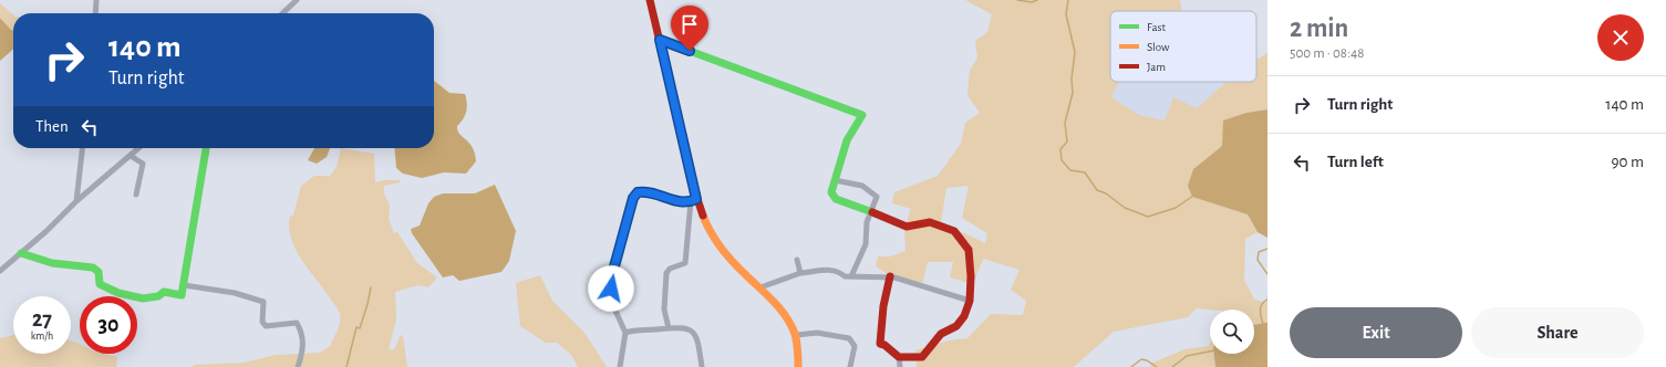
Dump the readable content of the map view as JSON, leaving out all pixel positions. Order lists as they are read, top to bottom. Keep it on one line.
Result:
{"legend":["Fast","Slow","Jam"],"page":{"heading":["2 min","500 m · 08:48"],"turn":["140 m","Turn right"],"list":[{"name":"Turn right","value":"140 m"},{"name":"Turn left","value":"90 m"}],"then":"Then","speed":"27 km/h","limit":"30","buttons":["Exit","Share"]}}
